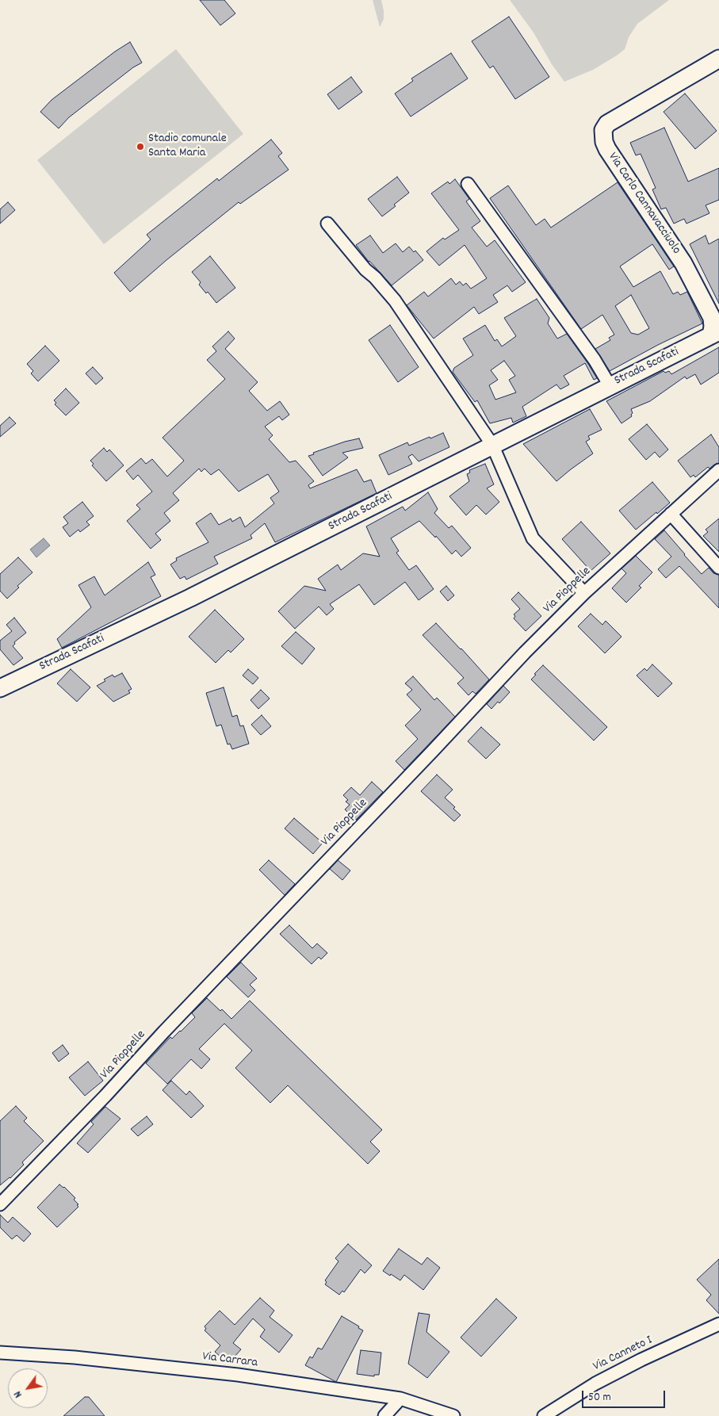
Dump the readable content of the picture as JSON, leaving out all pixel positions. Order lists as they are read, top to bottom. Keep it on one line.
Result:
{"streets":{"street":["Via Carlo Cannavacciuolo","Strada Scafati","Via Pioppelle","Via Canneto I","Via Carrara"]},"crossings":[["Via Carlo Cannavacciuolo","Strada Scafati"]],"places":["Stadio comunale Santa Maria"],"scale_bar":"50 m","north":"bottom left"}
